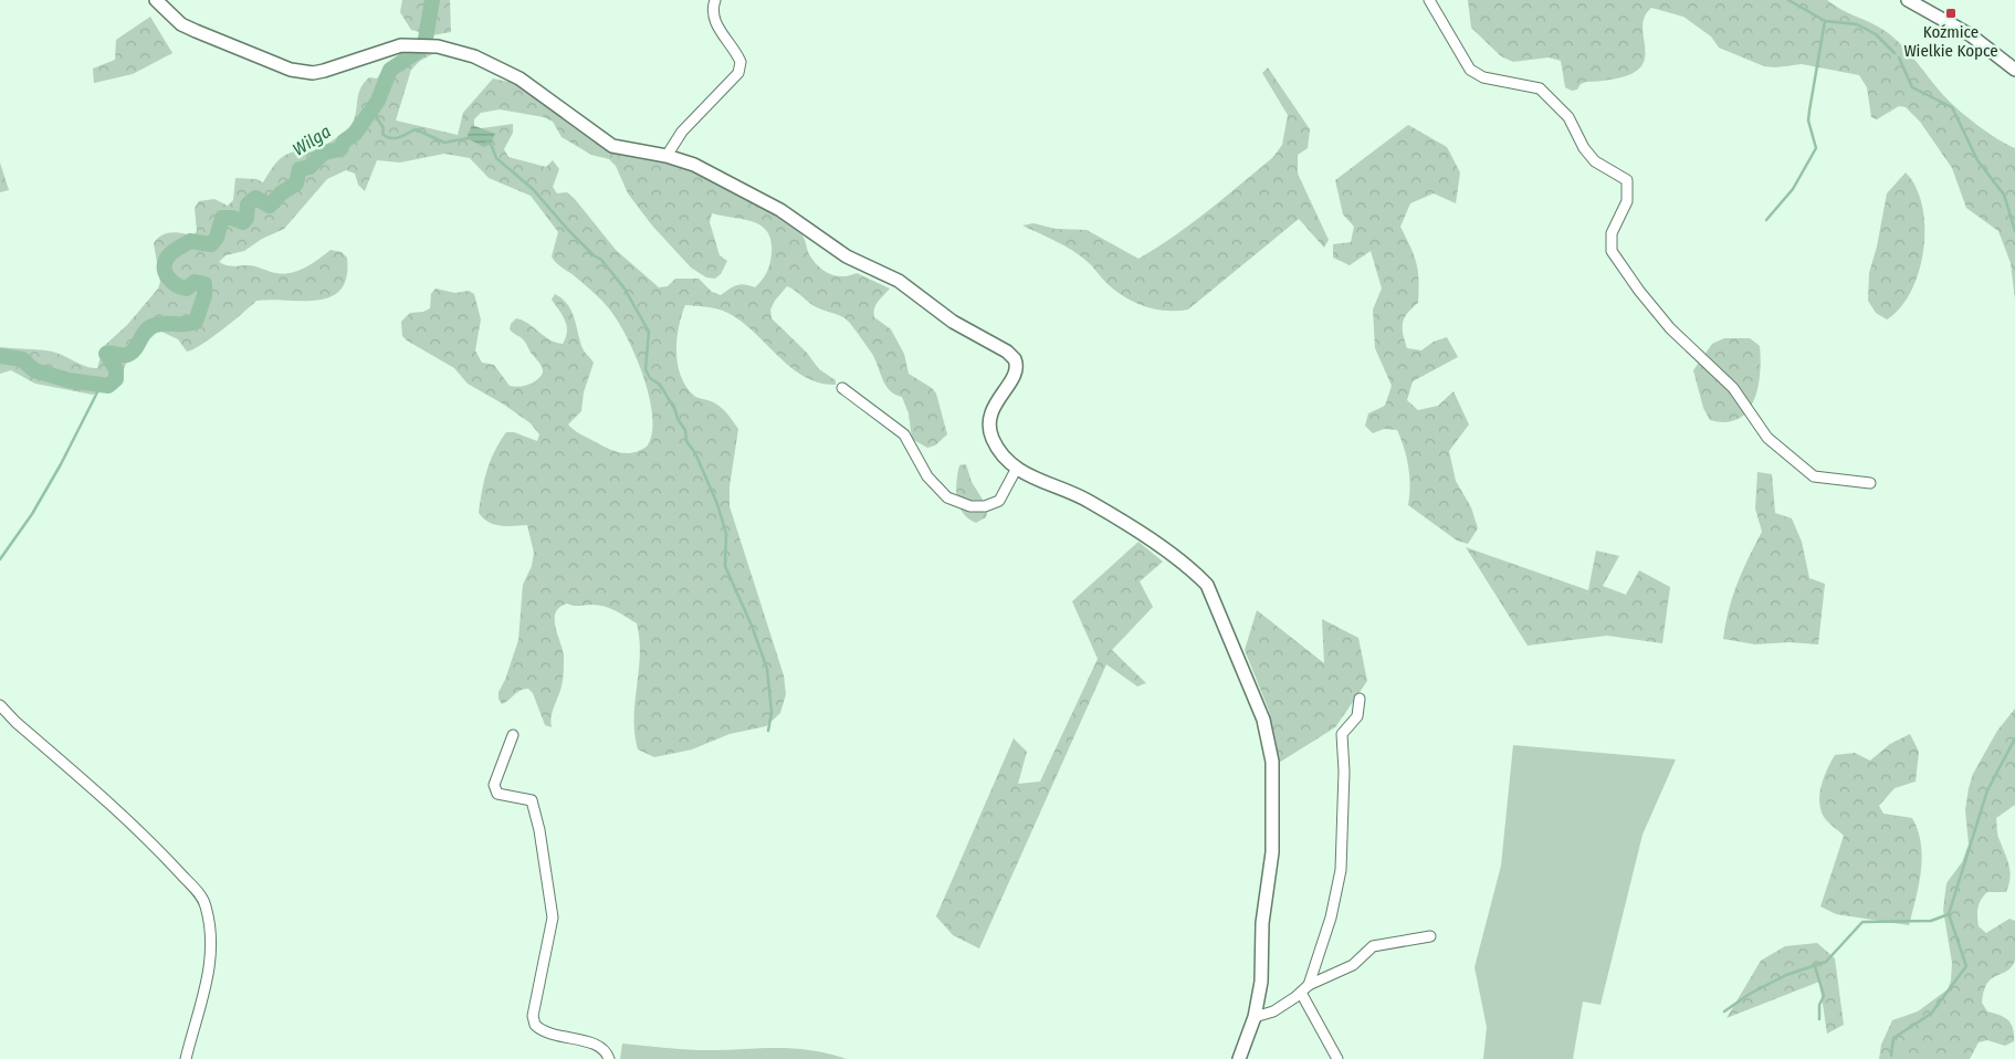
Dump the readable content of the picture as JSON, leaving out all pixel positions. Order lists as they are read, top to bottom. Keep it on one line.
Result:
{"water":["Wilga"],"places":{"transit":["Koźmice Wielkie Kopce"]}}
